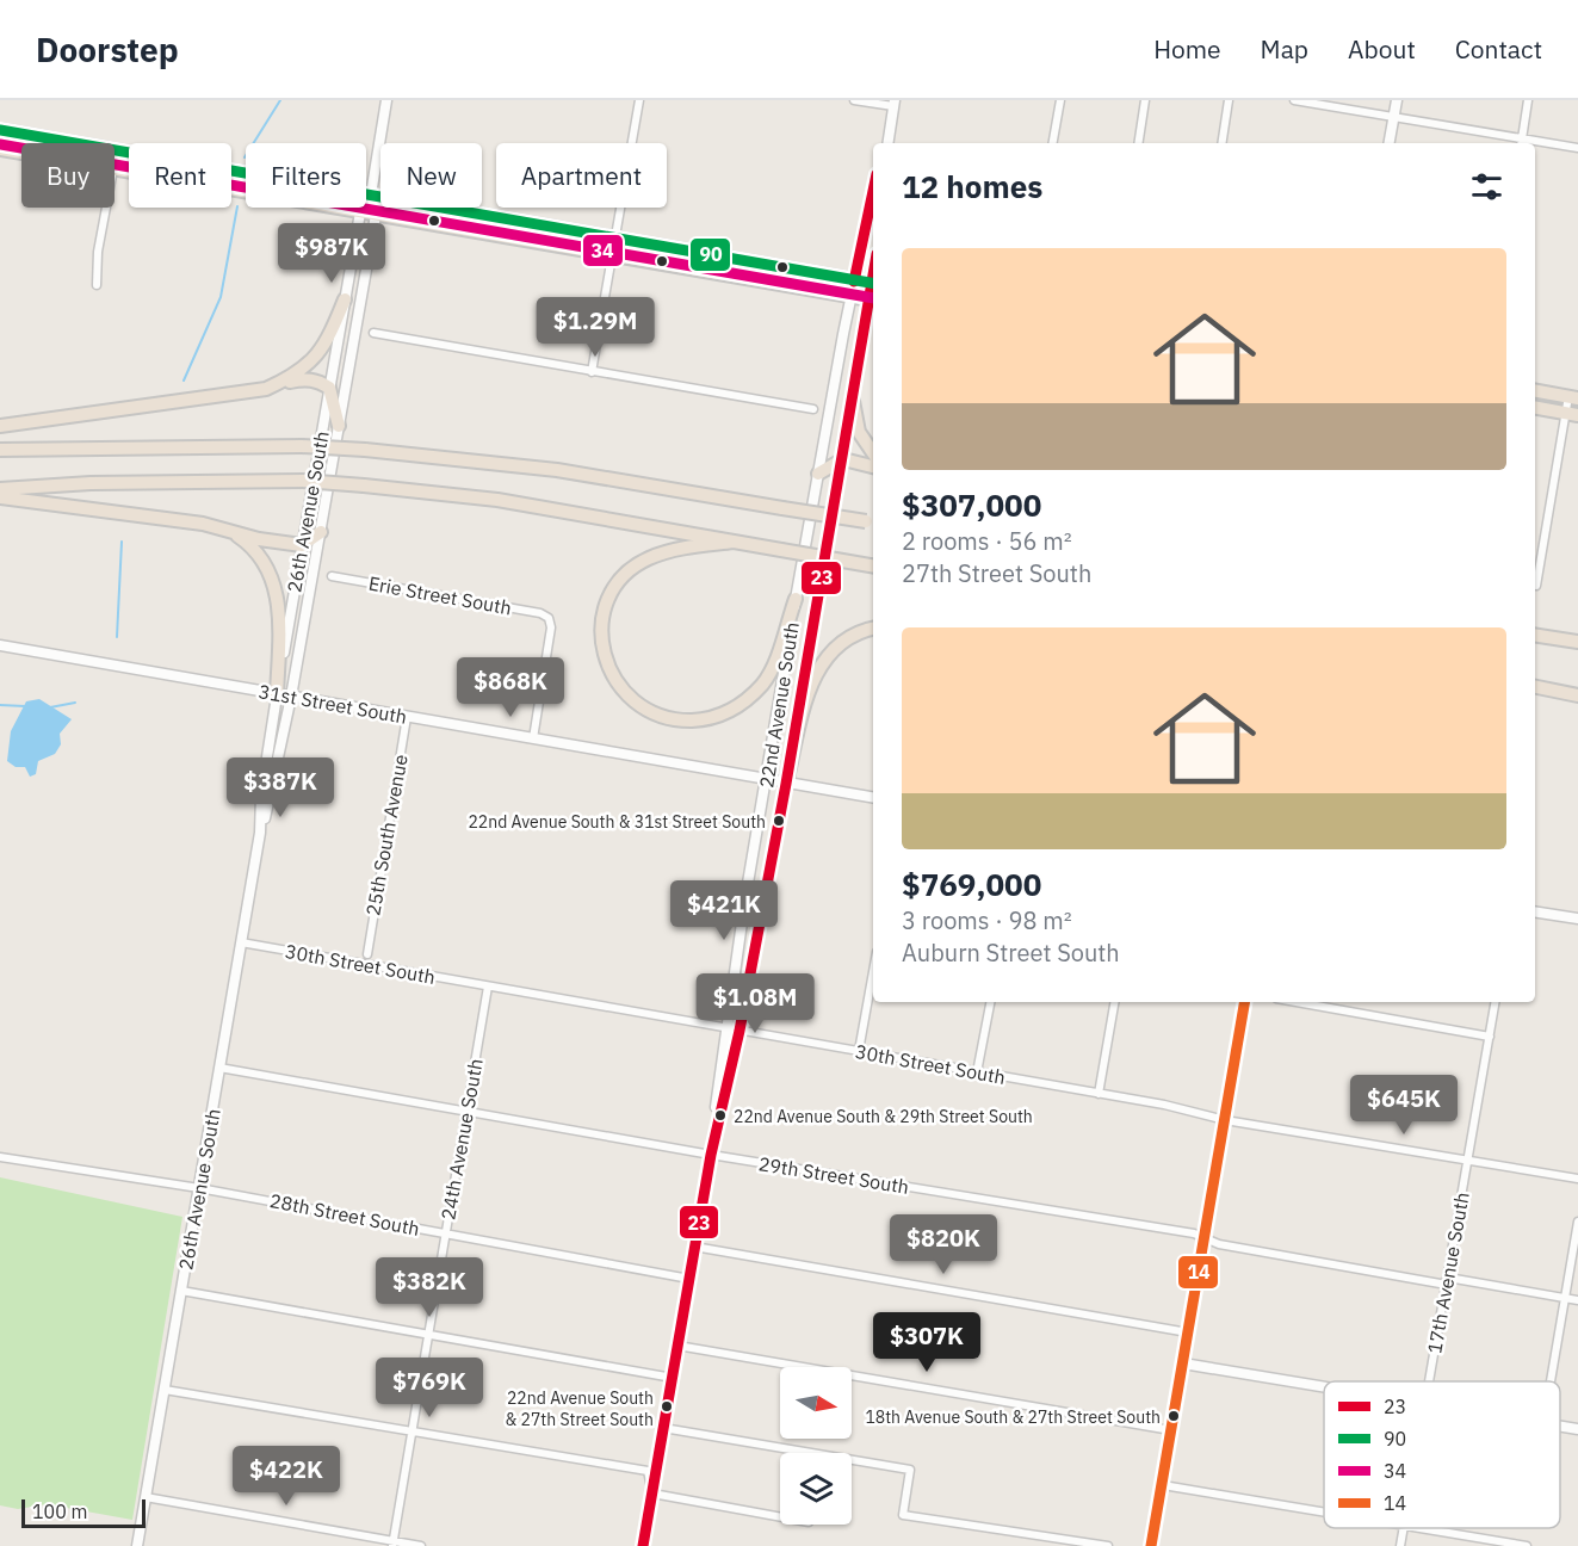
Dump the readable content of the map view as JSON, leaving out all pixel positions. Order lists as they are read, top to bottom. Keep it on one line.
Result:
{"streets":{"main road":["26th Avenue South","31st Street South","22nd Avenue South"],"street":["Erie Street South","25th South Avenue","30th Street South","24th Avenue South","29th Street South","28th Street South","17th Avenue South"]},"crossings":[["26th Avenue South","31st Street South"],["26th Avenue South","30th Street South"],["26th Avenue South","29th Street South"],["26th Avenue South","28th Street South"],["Erie Street South","31st Street South"],["31st Street South","22nd Avenue South"],["31st Street South","25th South Avenue"],["22nd Avenue South","30th Street South"],["22nd Avenue South","29th Street South"],["22nd Avenue South","28th Street South"],["30th Street South","24th Avenue South"],["30th Street South","17th Avenue South"],["24th Avenue South","29th Street South"],["24th Avenue South","28th Street South"],["29th Street South","17th Avenue South"]],"places":["22nd Avenue South & 31st Street South","22nd Avenue South & 29th Street South","22nd Avenue South & 27th Street South","18th Avenue South & 27th Street South"],"lines":["transit line 90","transit line 34","transit line 23","transit line 14"],"legend":["23","90","34","14"],"scale_bar":"100 m","north":"right","page":{"header":"Doorstep","nav":["Home","Map","About","Contact"],"chip":["Buy","Rent","Filters","New","Apartment"],"heading":"12 homes","price":["$987K","$1.29M","$868K","$387K","$421K","$1.08M","$645K","$820K","$382K","$307K","$769K","$422K"],"list":[{"name":"$307,000","note":"2 rooms · 56 m² · 27th Street South"},{"name":"$769,000","note":"3 rooms · 98 m² · Auburn Street South"}],"scale":"100 m"}}
